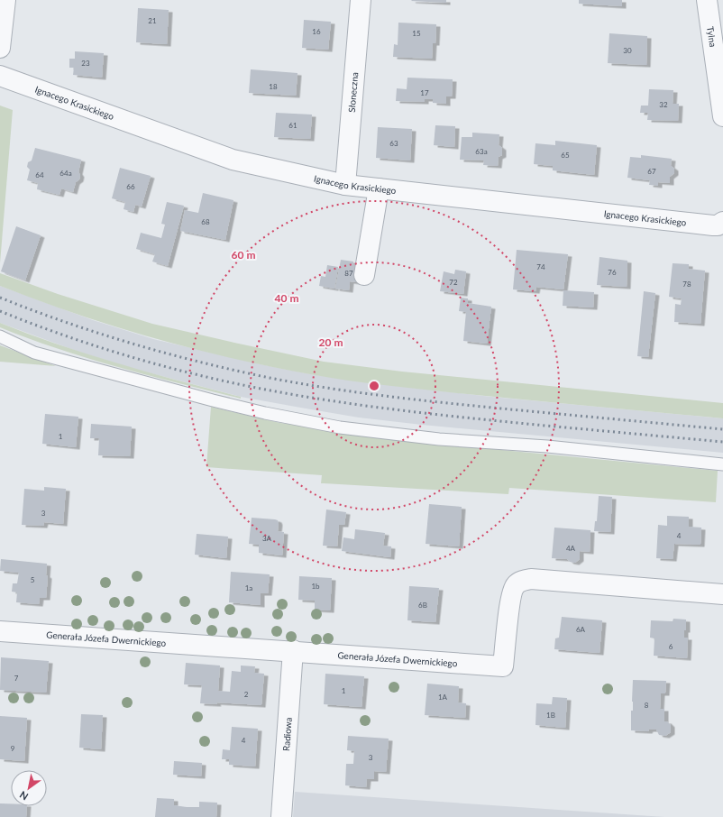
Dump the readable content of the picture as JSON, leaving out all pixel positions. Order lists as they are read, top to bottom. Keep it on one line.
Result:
{"streets":{"street":["Tylna","Słoneczna","Ignacego Krasickiego","Generała Józefa Dwernickiego","Radiowa"]},"crossings":[["Słoneczna","Ignacego Krasickiego"],["Generała Józefa Dwernickiego","Radiowa"]],"house_numbers":["21","16","15","30","23","18","17","32","61","63","63a","65","67","64a","64","66","68","74","76","87","72","78","1","3","4","3A","4A","5","1b","1a","6B","6A","6","7","1","2","1A","8","1B","4","9","3"],"north":"bottom left","rings":["60 m","40 m","20 m"]}
